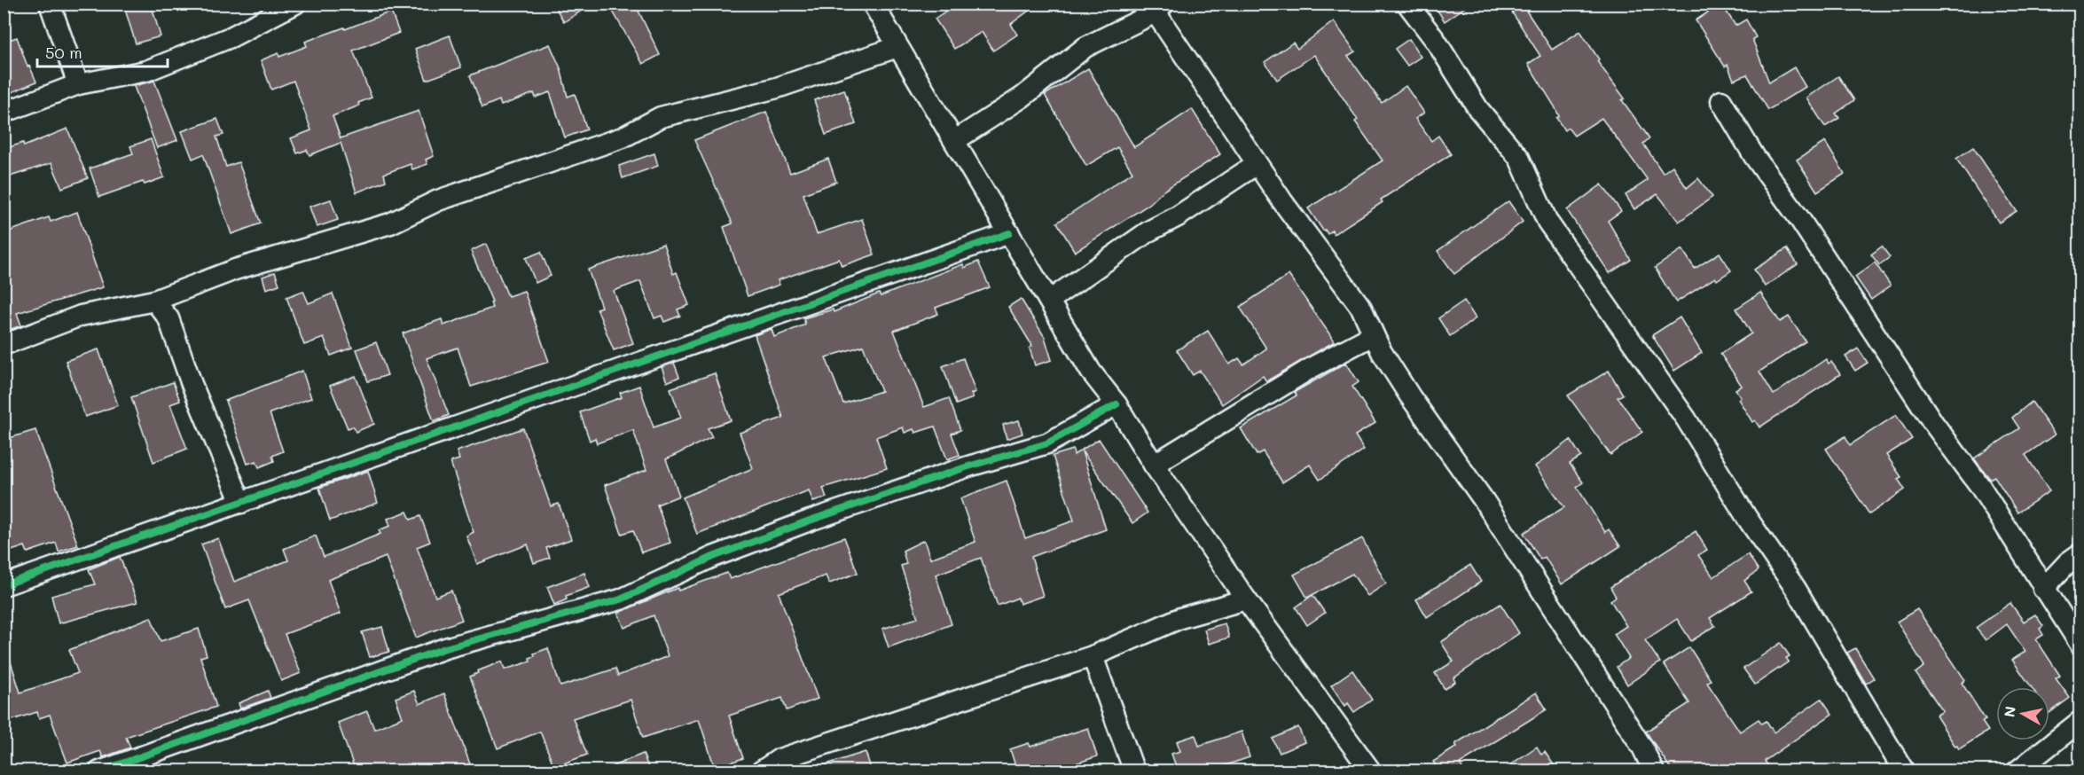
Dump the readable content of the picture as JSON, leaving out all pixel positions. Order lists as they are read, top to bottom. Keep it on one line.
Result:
{"scale_bar":"50 m","north":"left"}
